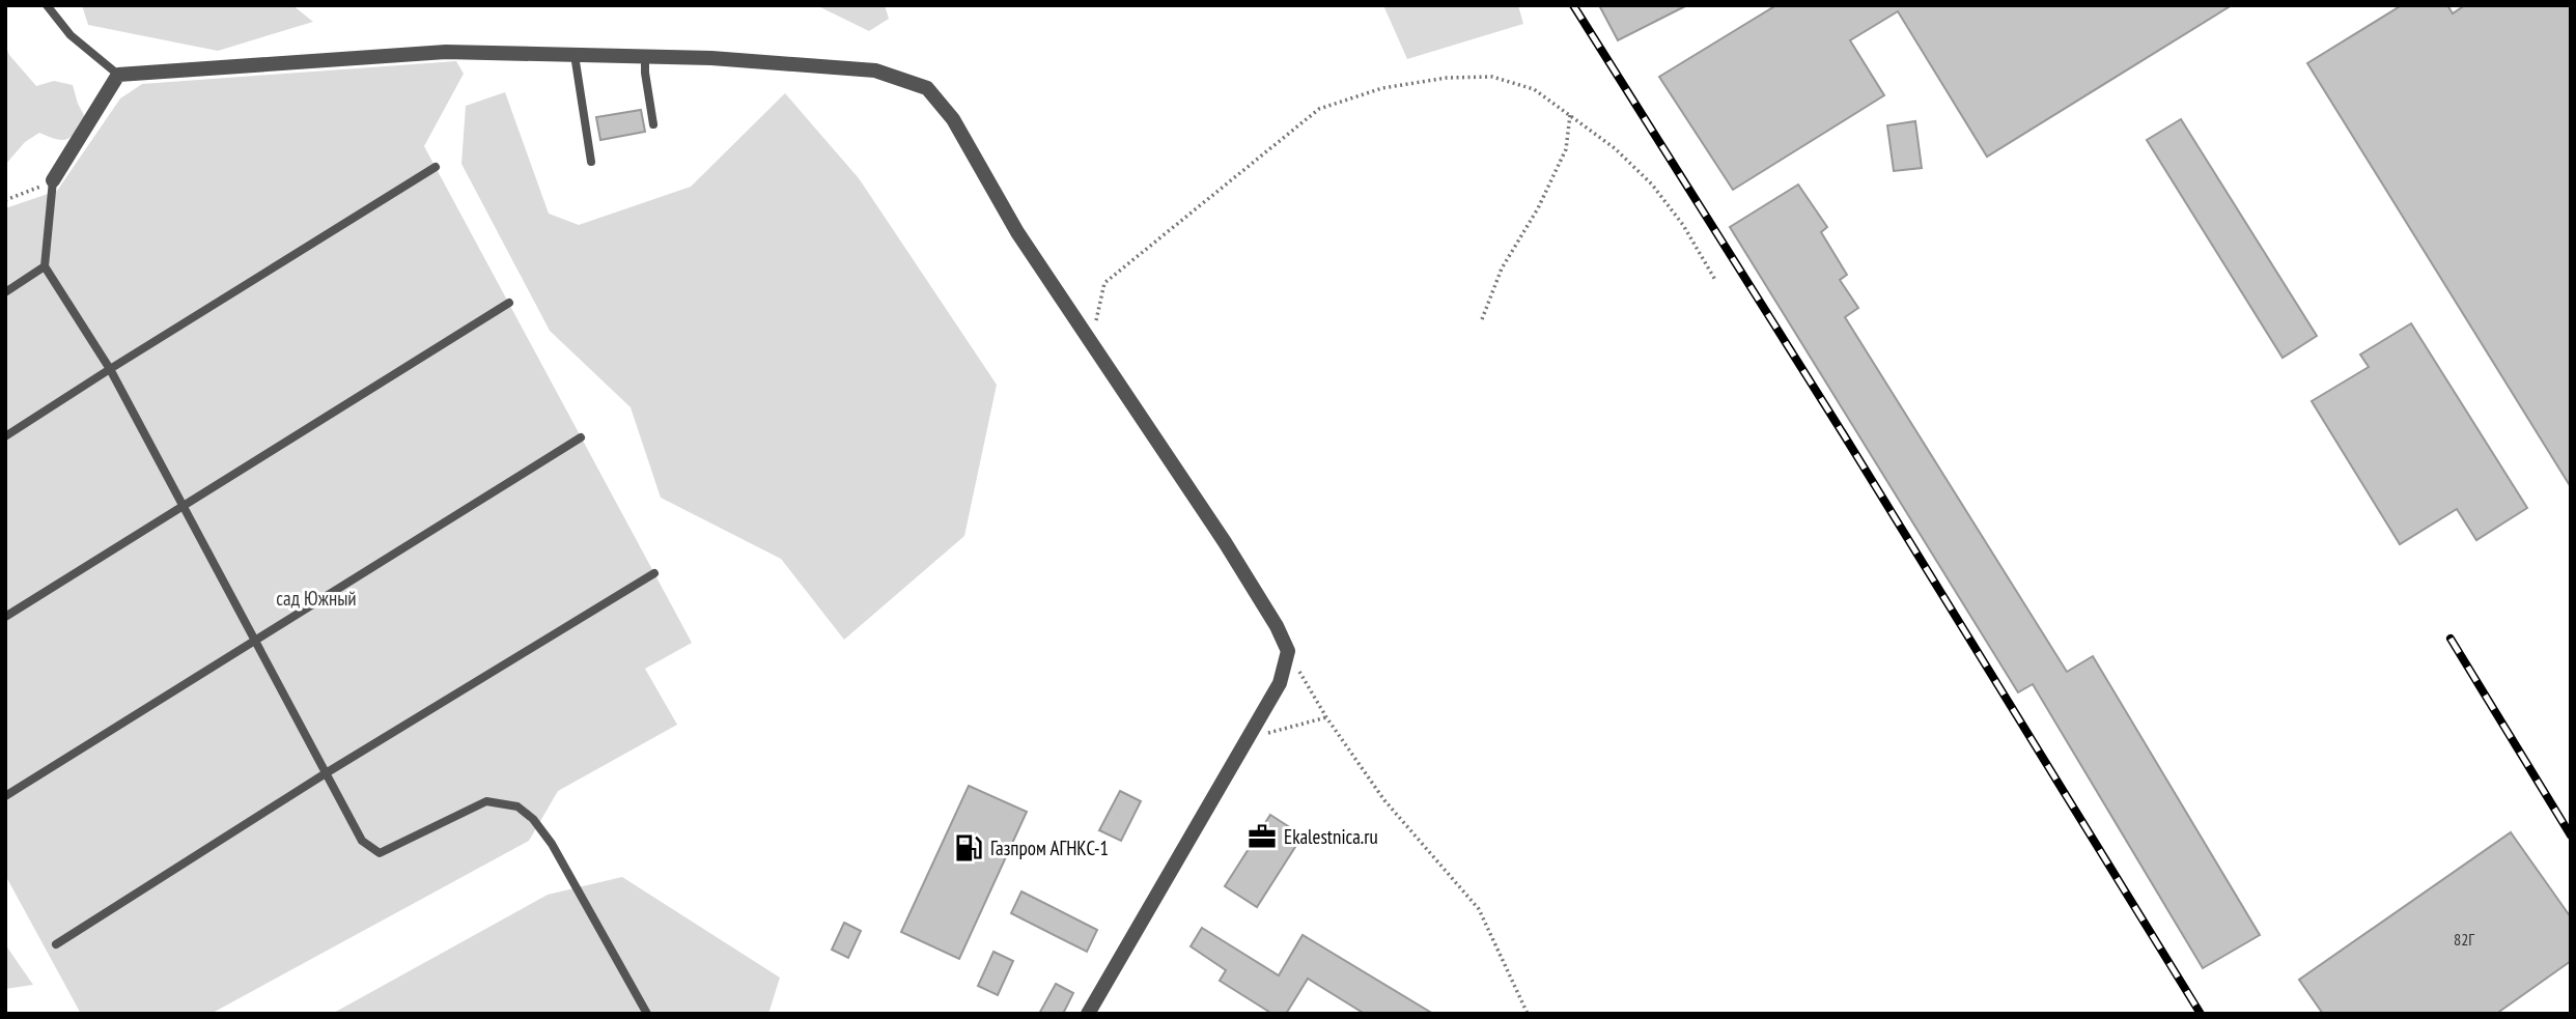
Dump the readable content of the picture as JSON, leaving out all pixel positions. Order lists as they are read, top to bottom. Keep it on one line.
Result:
{"parks":["сад Южный"],"places":{"office":["Ekalestnica.ru"],"fuel station":["Газпром АГНКС-1"]},"house_numbers":["82Г"]}
